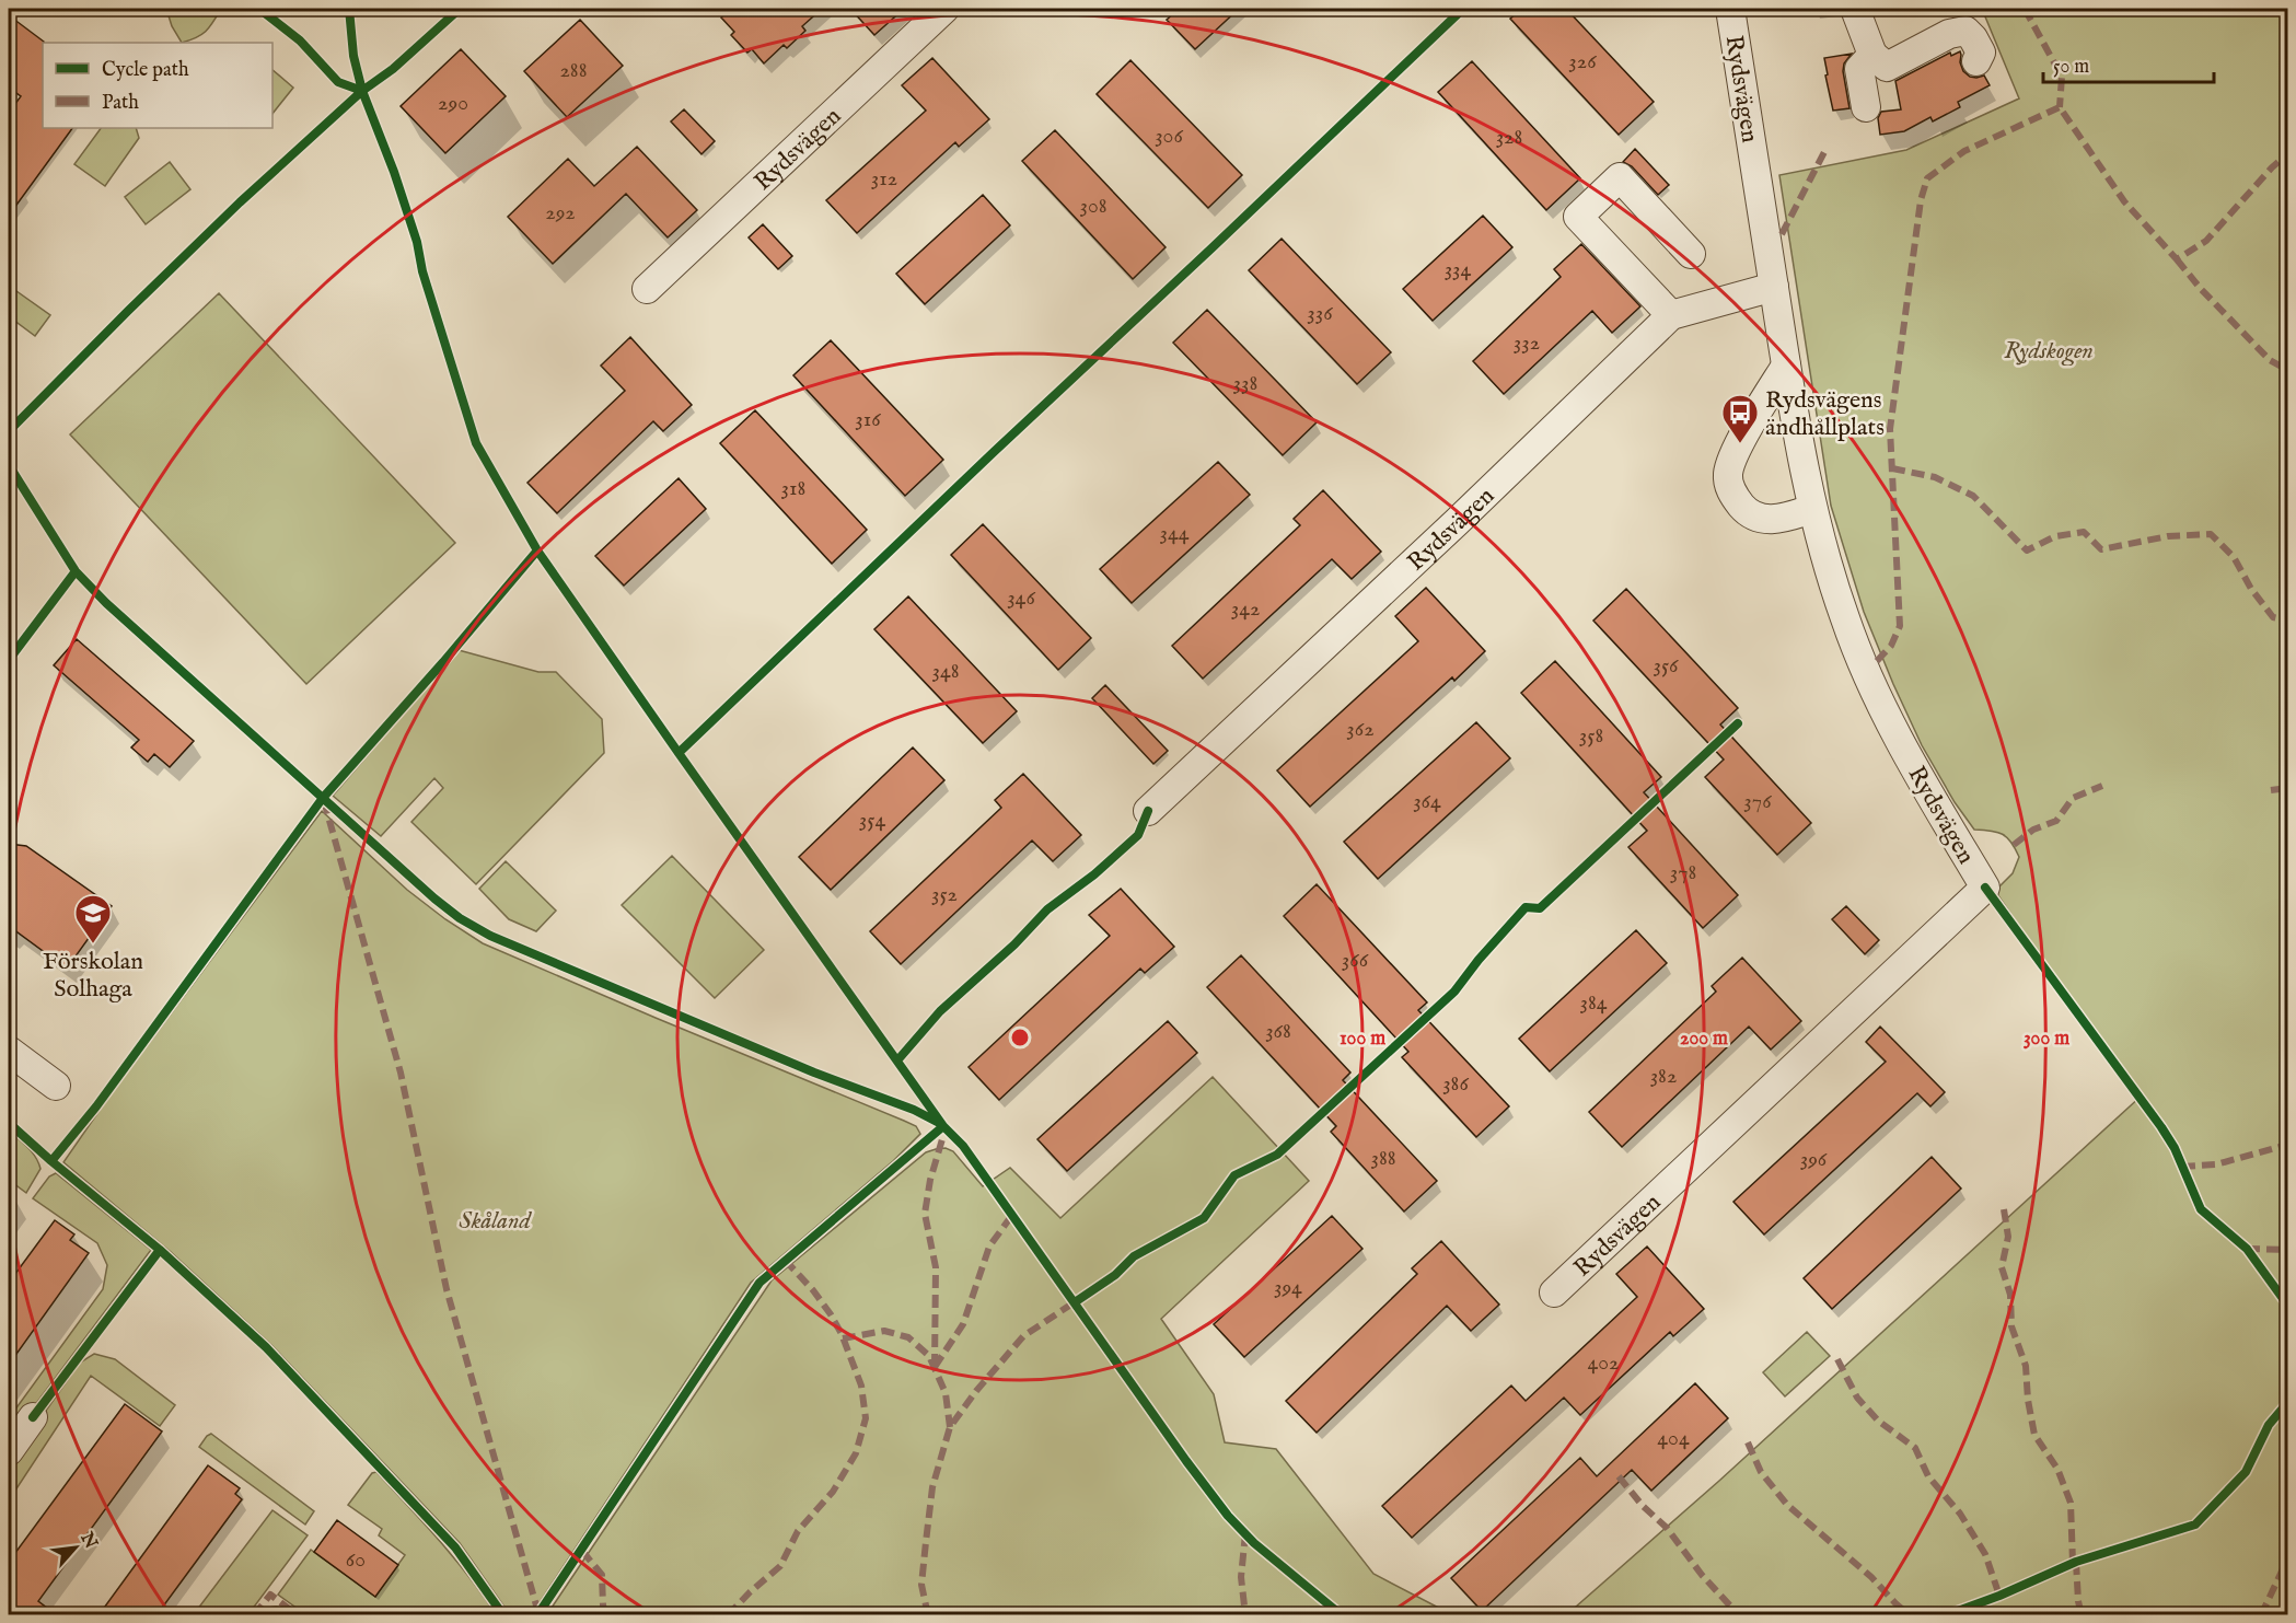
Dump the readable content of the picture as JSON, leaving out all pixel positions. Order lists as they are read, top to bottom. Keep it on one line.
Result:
{"streets":{"street":["Rydsvägen"]},"parks":["Rydskogen","Skåland"],"places":{"bus stop":["Rydsvägens ändhållplats"],"school or university":["Förskolan Solhaga"]},"house_numbers":["326","288","290","306","328","312","308","292","334","336","332","338","316","318","344","346","342","356","348","362","358","364","376","354","378","352","366","384","368","382","386","388","396","394","402","404","60"],"legend":["Cycle path","Path"],"scale_bar":"50 m","north":"top right","rings":["100 m","200 m","300 m"]}
